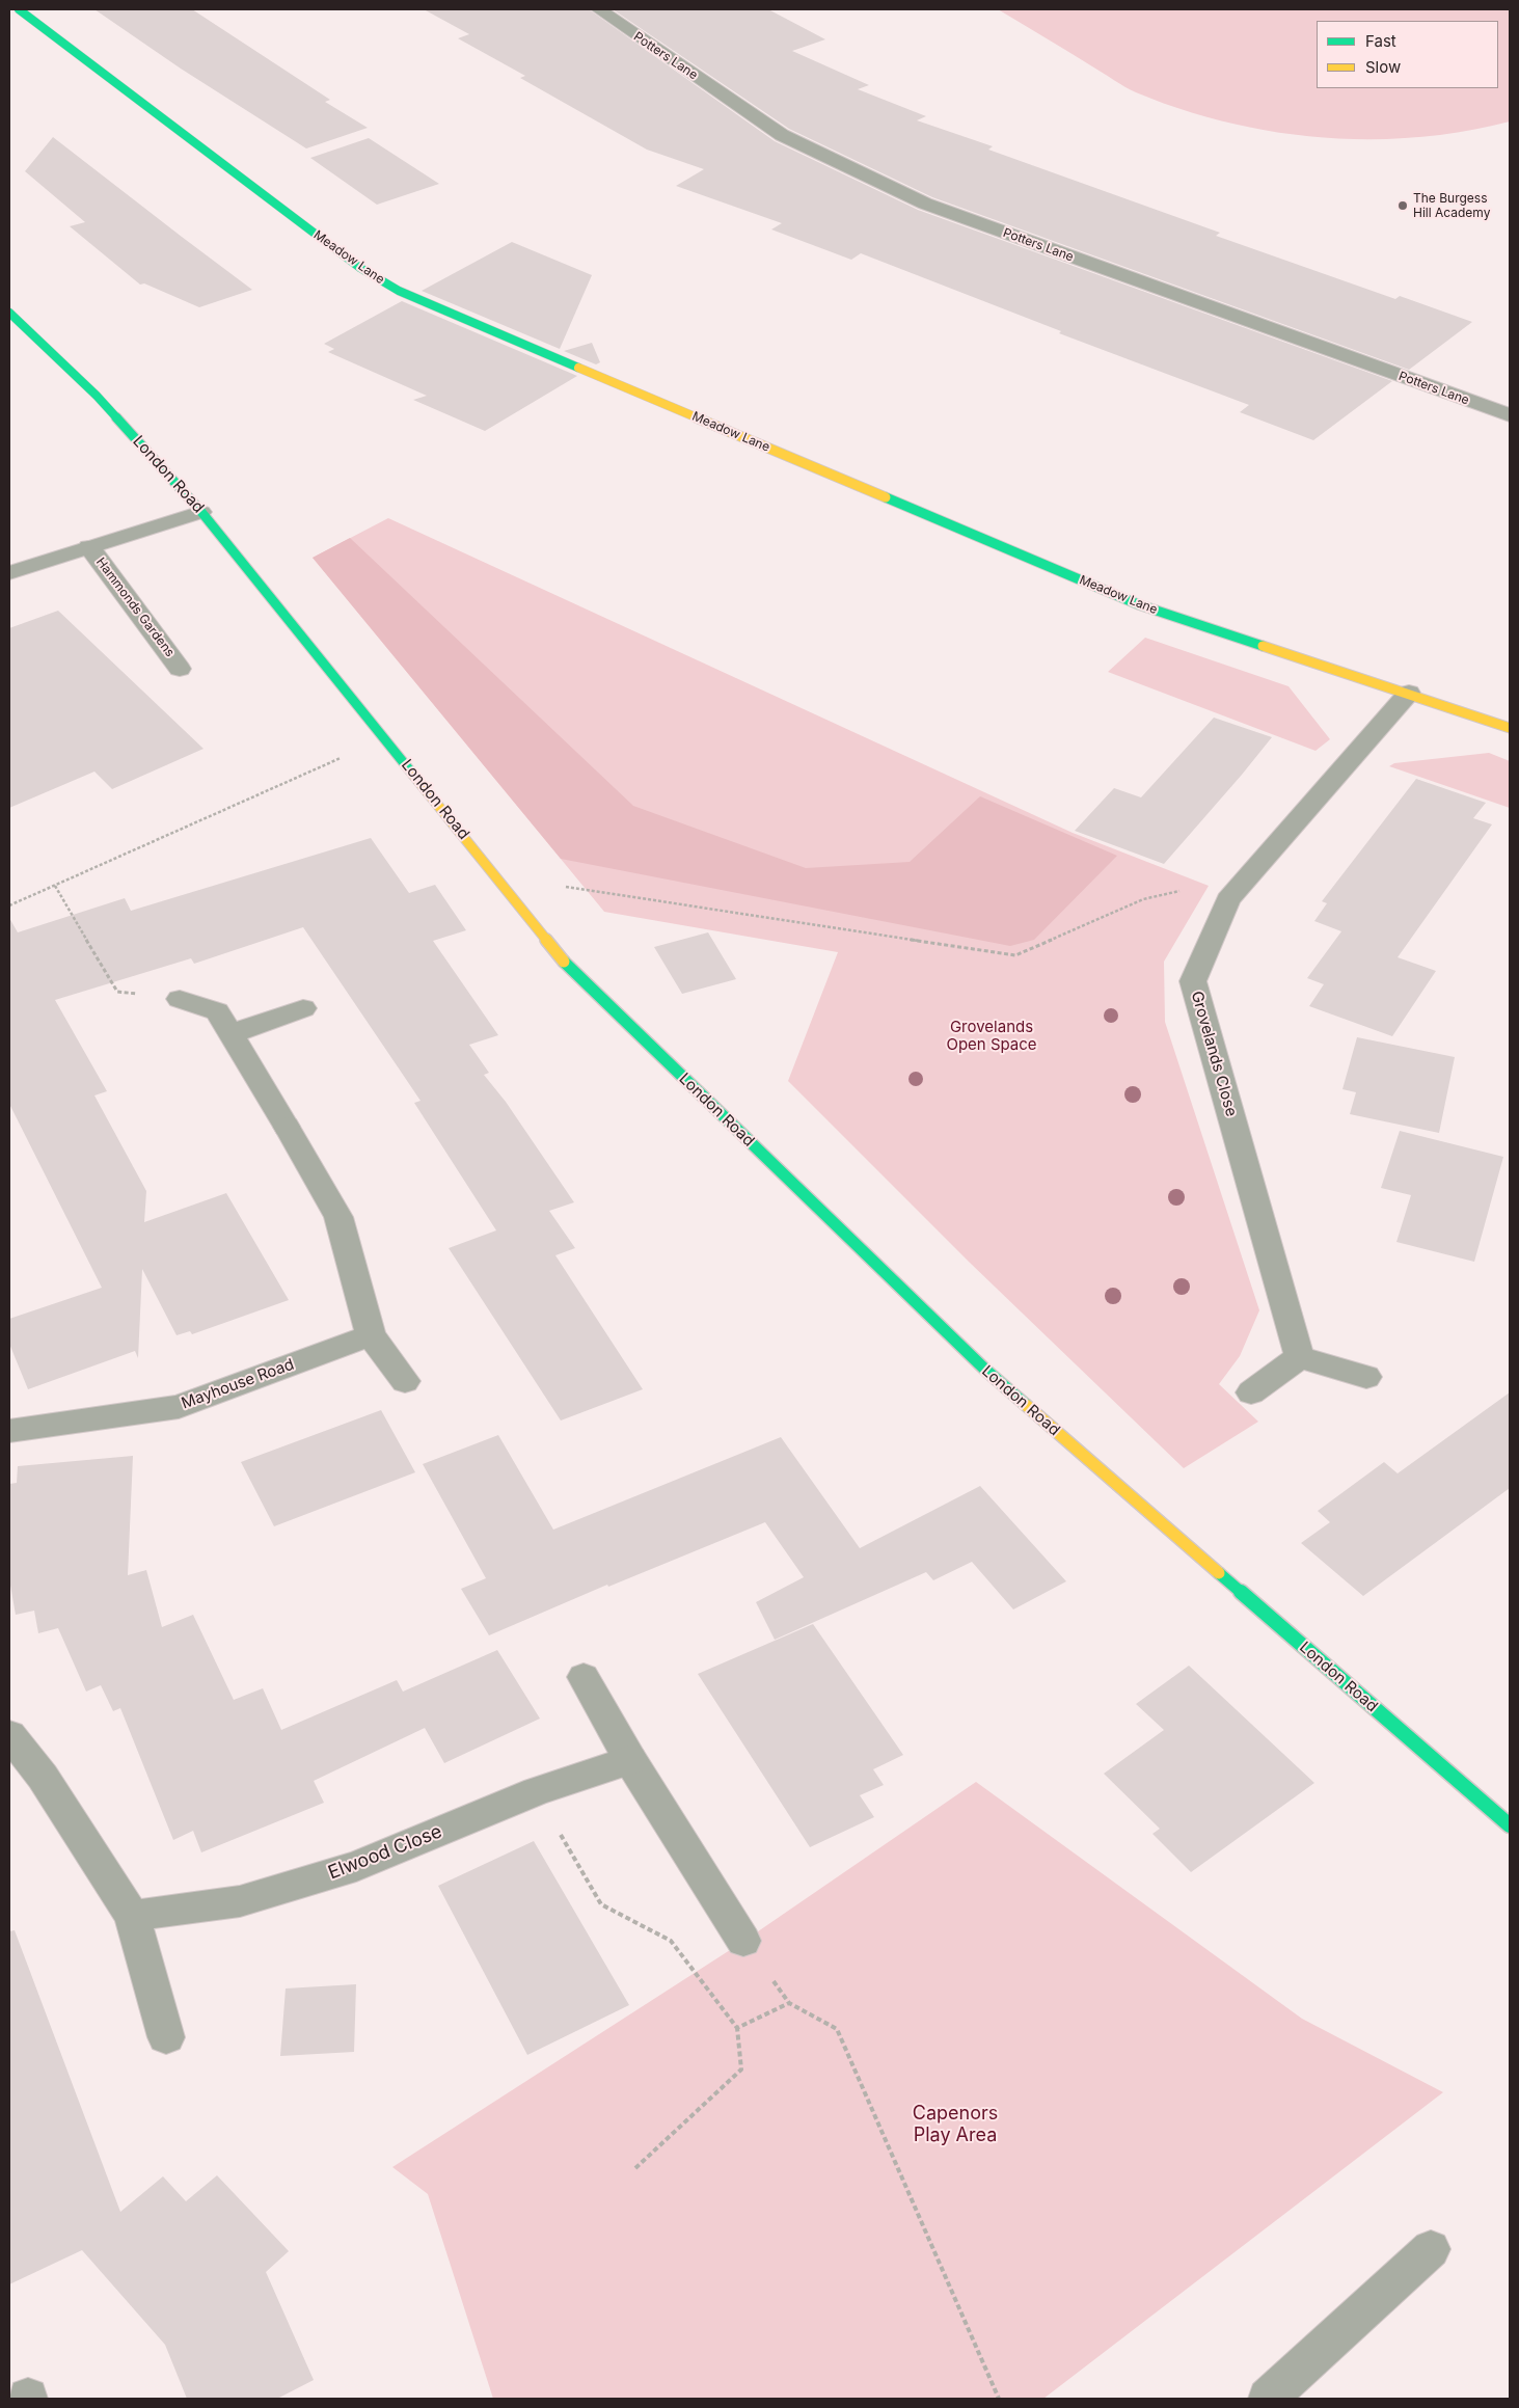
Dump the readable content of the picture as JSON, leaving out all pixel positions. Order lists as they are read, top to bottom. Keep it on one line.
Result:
{"streets":{"main road":["Meadow Lane","London Road"],"street":["Potters Lane","Hammonds Gardens","Grovelands Close","Mayhouse Road","Elwood Close"]},"crossings":[["Meadow Lane","Grovelands Close"],["London Road","Hammonds Gardens"]],"parks":["Grovelands Open Space","Capenors Play Area"],"places":["The Burgess Hill Academy"],"legend":["Fast","Slow"]}
